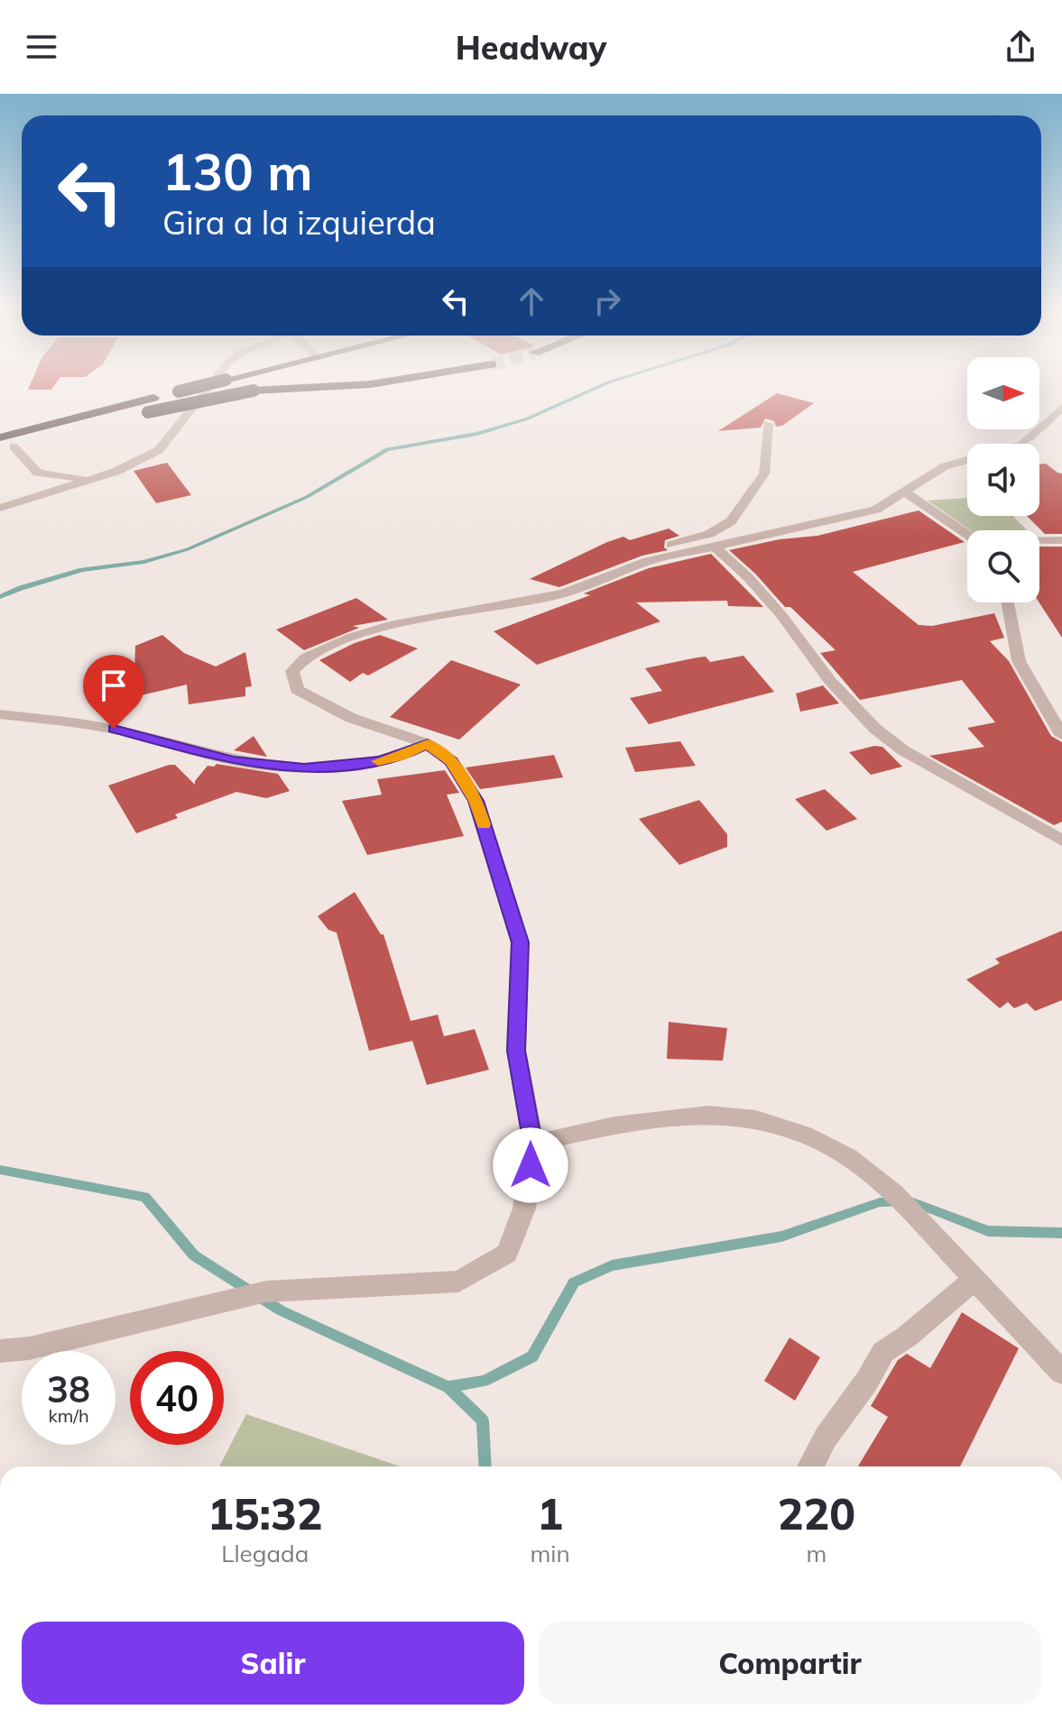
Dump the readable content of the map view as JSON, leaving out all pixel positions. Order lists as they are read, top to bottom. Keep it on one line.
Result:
{"north":"right","page":{"header":"Headway","turn":["130 m","Gira a la izquierda"],"speed":"38 km/h","limit":"40","eta":["15:32","Llegada","1","min","220","m"],"buttons":["Salir","Compartir"]}}
